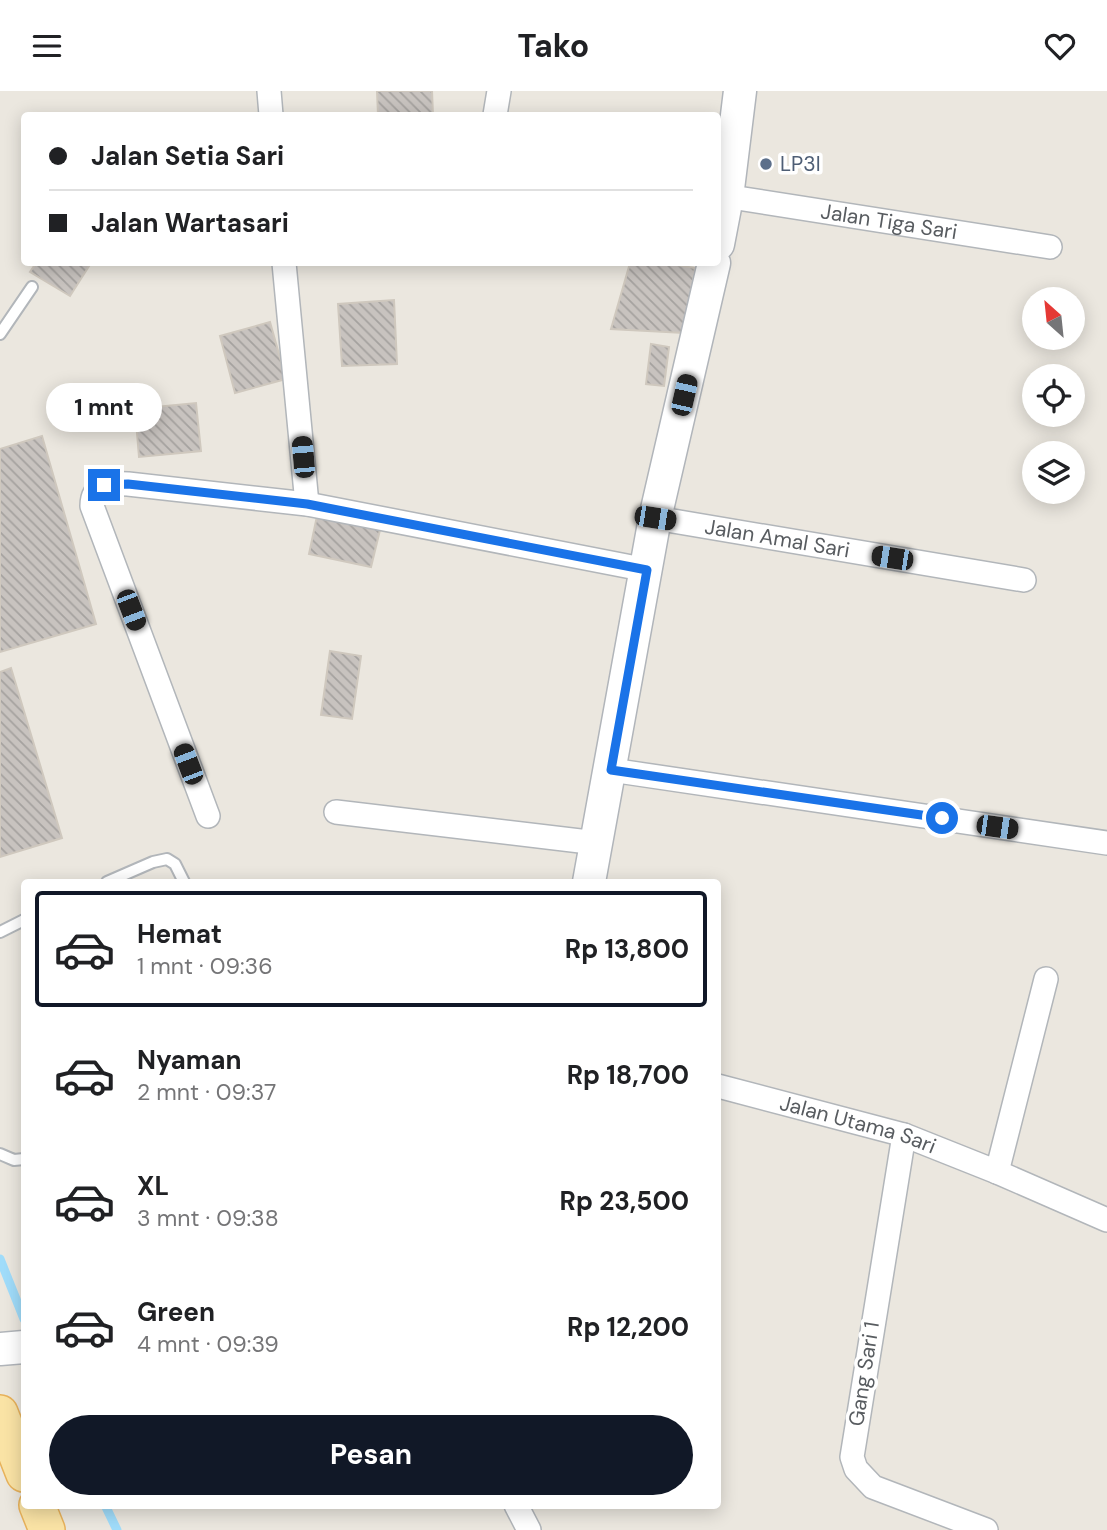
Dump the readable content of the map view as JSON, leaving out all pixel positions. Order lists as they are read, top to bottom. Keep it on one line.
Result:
{"streets":{"street":["Jalan Tiga Sari","Jalan Amal Sari","Jalan Utama Sari","Gang Sari 1"]},"crossings":[["Jalan Utama Sari","Gang Sari 1"]],"places":["LP3I"],"north":"top left","page":{"header":"Tako","banner":["Jalan Setia Sari","Jalan Wartasari"],"bubble":"1 mnt","list":[{"name":"Hemat","note":"1 mnt · 09:36","value":"Rp 13,800"},{"name":"Nyaman","note":"2 mnt · 09:37","value":"Rp 18,700"},{"name":"XL","note":"3 mnt · 09:38","value":"Rp 23,500"},{"name":"Green","note":"4 mnt · 09:39","value":"Rp 12,200"}],"buttons":"Pesan"}}
